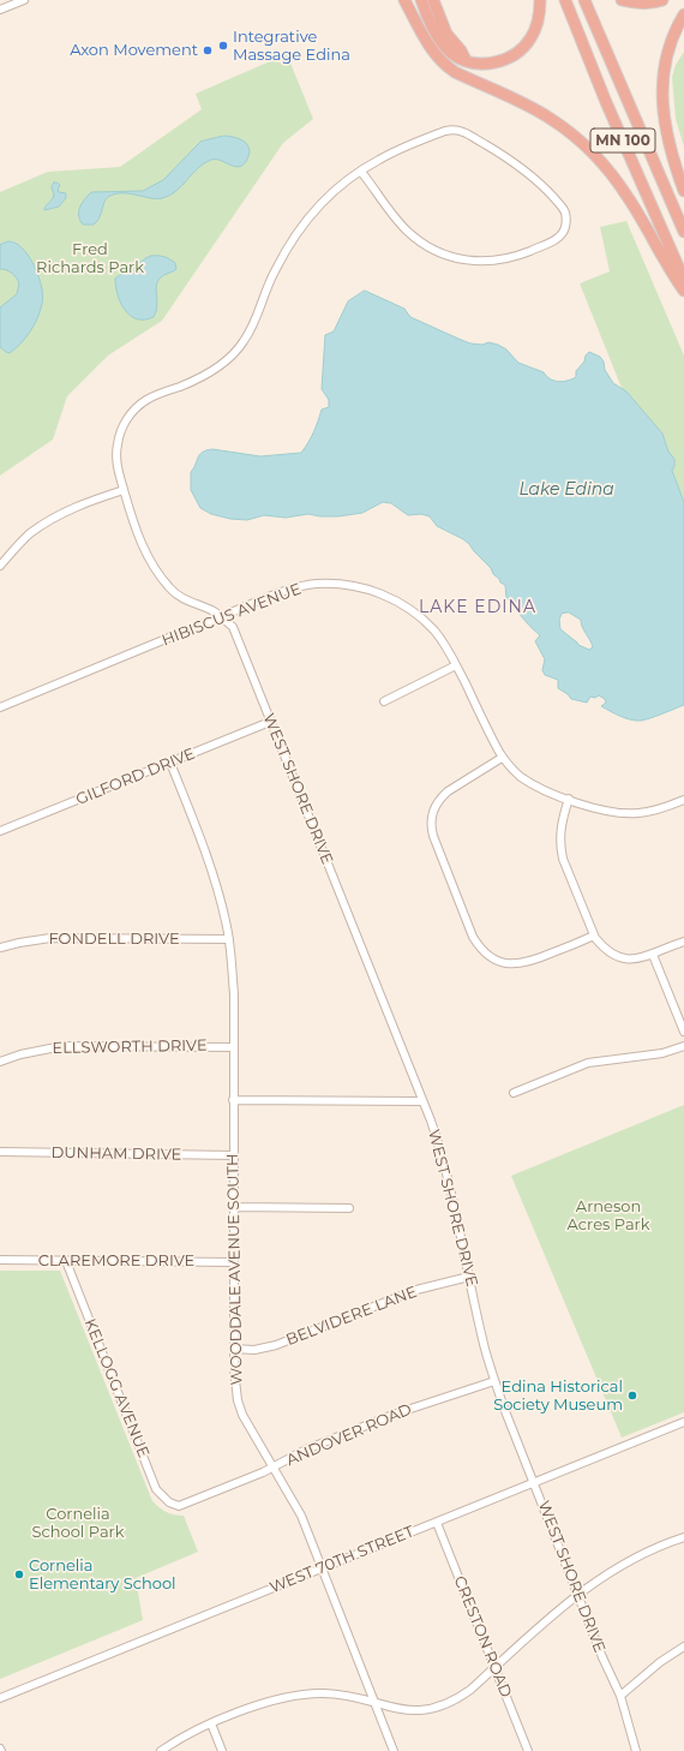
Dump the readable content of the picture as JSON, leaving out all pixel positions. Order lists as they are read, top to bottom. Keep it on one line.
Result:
{"streets":{"highway":["MN 100"],"street":["HIBISCUS AVENUE","GILFORD DRIVE","WEST SHORE DRIVE","FONDELL DRIVE","ELLSWORTH DRIVE","DUNHAM DRIVE","CLAREMORE DRIVE","WOODDALE AVENUE SOUTH","BELVIDERE LANE","KELLOGG AVENUE","ANDOVER ROAD","WEST 70TH STREET","CRESTON ROAD"]},"crossings":[["HIBISCUS AVENUE","WEST SHORE DRIVE"],["GILFORD DRIVE","WEST SHORE DRIVE"],["GILFORD DRIVE","WOODDALE AVENUE SOUTH"],["WEST SHORE DRIVE","BELVIDERE LANE"],["WEST SHORE DRIVE","ANDOVER ROAD"],["WEST SHORE DRIVE","WEST 70TH STREET"],["FONDELL DRIVE","WOODDALE AVENUE SOUTH"],["ELLSWORTH DRIVE","WOODDALE AVENUE SOUTH"],["DUNHAM DRIVE","WOODDALE AVENUE SOUTH"],["CLAREMORE DRIVE","WOODDALE AVENUE SOUTH"],["CLAREMORE DRIVE","KELLOGG AVENUE"],["WOODDALE AVENUE SOUTH","BELVIDERE LANE"],["WOODDALE AVENUE SOUTH","ANDOVER ROAD"],["WOODDALE AVENUE SOUTH","WEST 70TH STREET"],["KELLOGG AVENUE","ANDOVER ROAD"],["WEST 70TH STREET","CRESTON ROAD"]],"districts":["LAKE EDINA"],"water":["Lake Edina"],"parks":["Fred Richards Park","Arneson Acres Park","Cornelia School Park"],"places":["Integrative Massage Edina","Axon Movement","Edina Historical Society Museum","Cornelia Elementary School"]}
